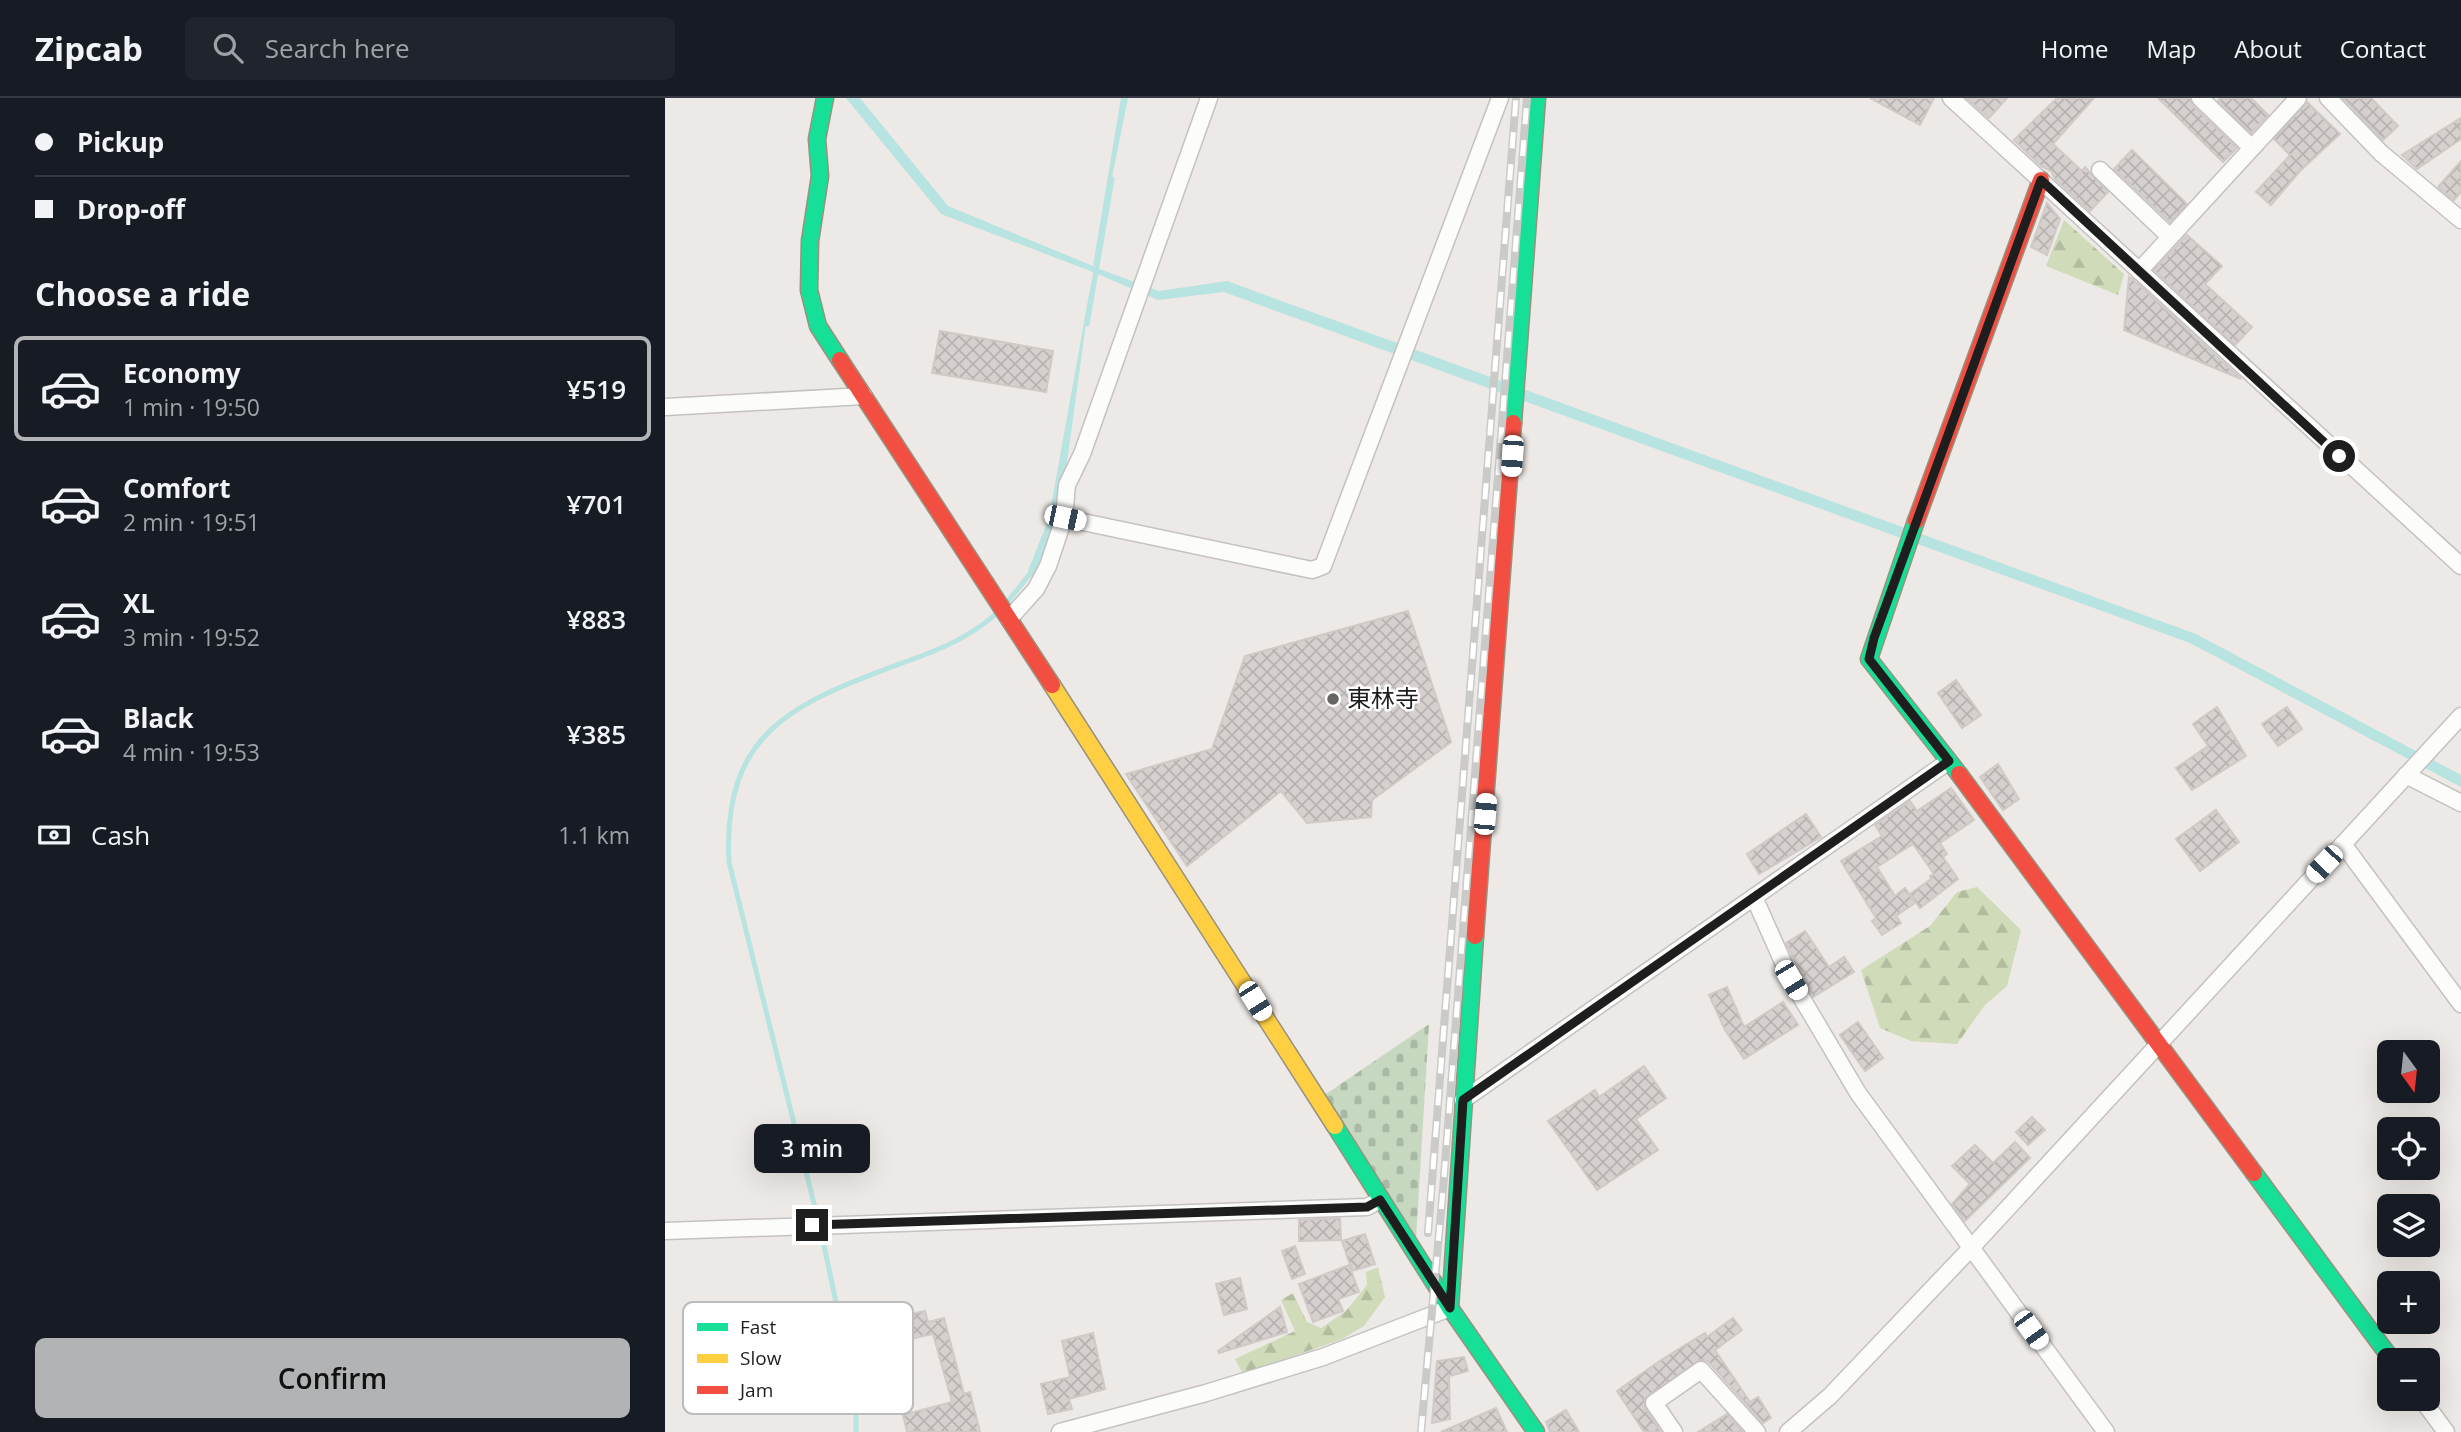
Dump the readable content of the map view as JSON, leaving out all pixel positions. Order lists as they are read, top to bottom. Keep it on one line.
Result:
{"places":["東林寺"],"legend":["Fast","Slow","Jam"],"north":"bottom","page":{"header":"Zipcab","search":"Search here","nav":["Home","Map","About","Contact"],"banner":["Pickup","Drop-off"],"heading":"Choose a ride","list":[{"name":"Economy","note":"1 min · 19:50","value":"¥519"},{"name":"Comfort","note":"2 min · 19:51","value":"¥701"},{"name":"XL","note":"3 min · 19:52","value":"¥883"},{"name":"Black","note":"4 min · 19:53","value":"¥385"}],"pay":["Cash","1.1 km"],"map_buttons":["+","−"],"bubble":"3 min","buttons":"Confirm"}}
